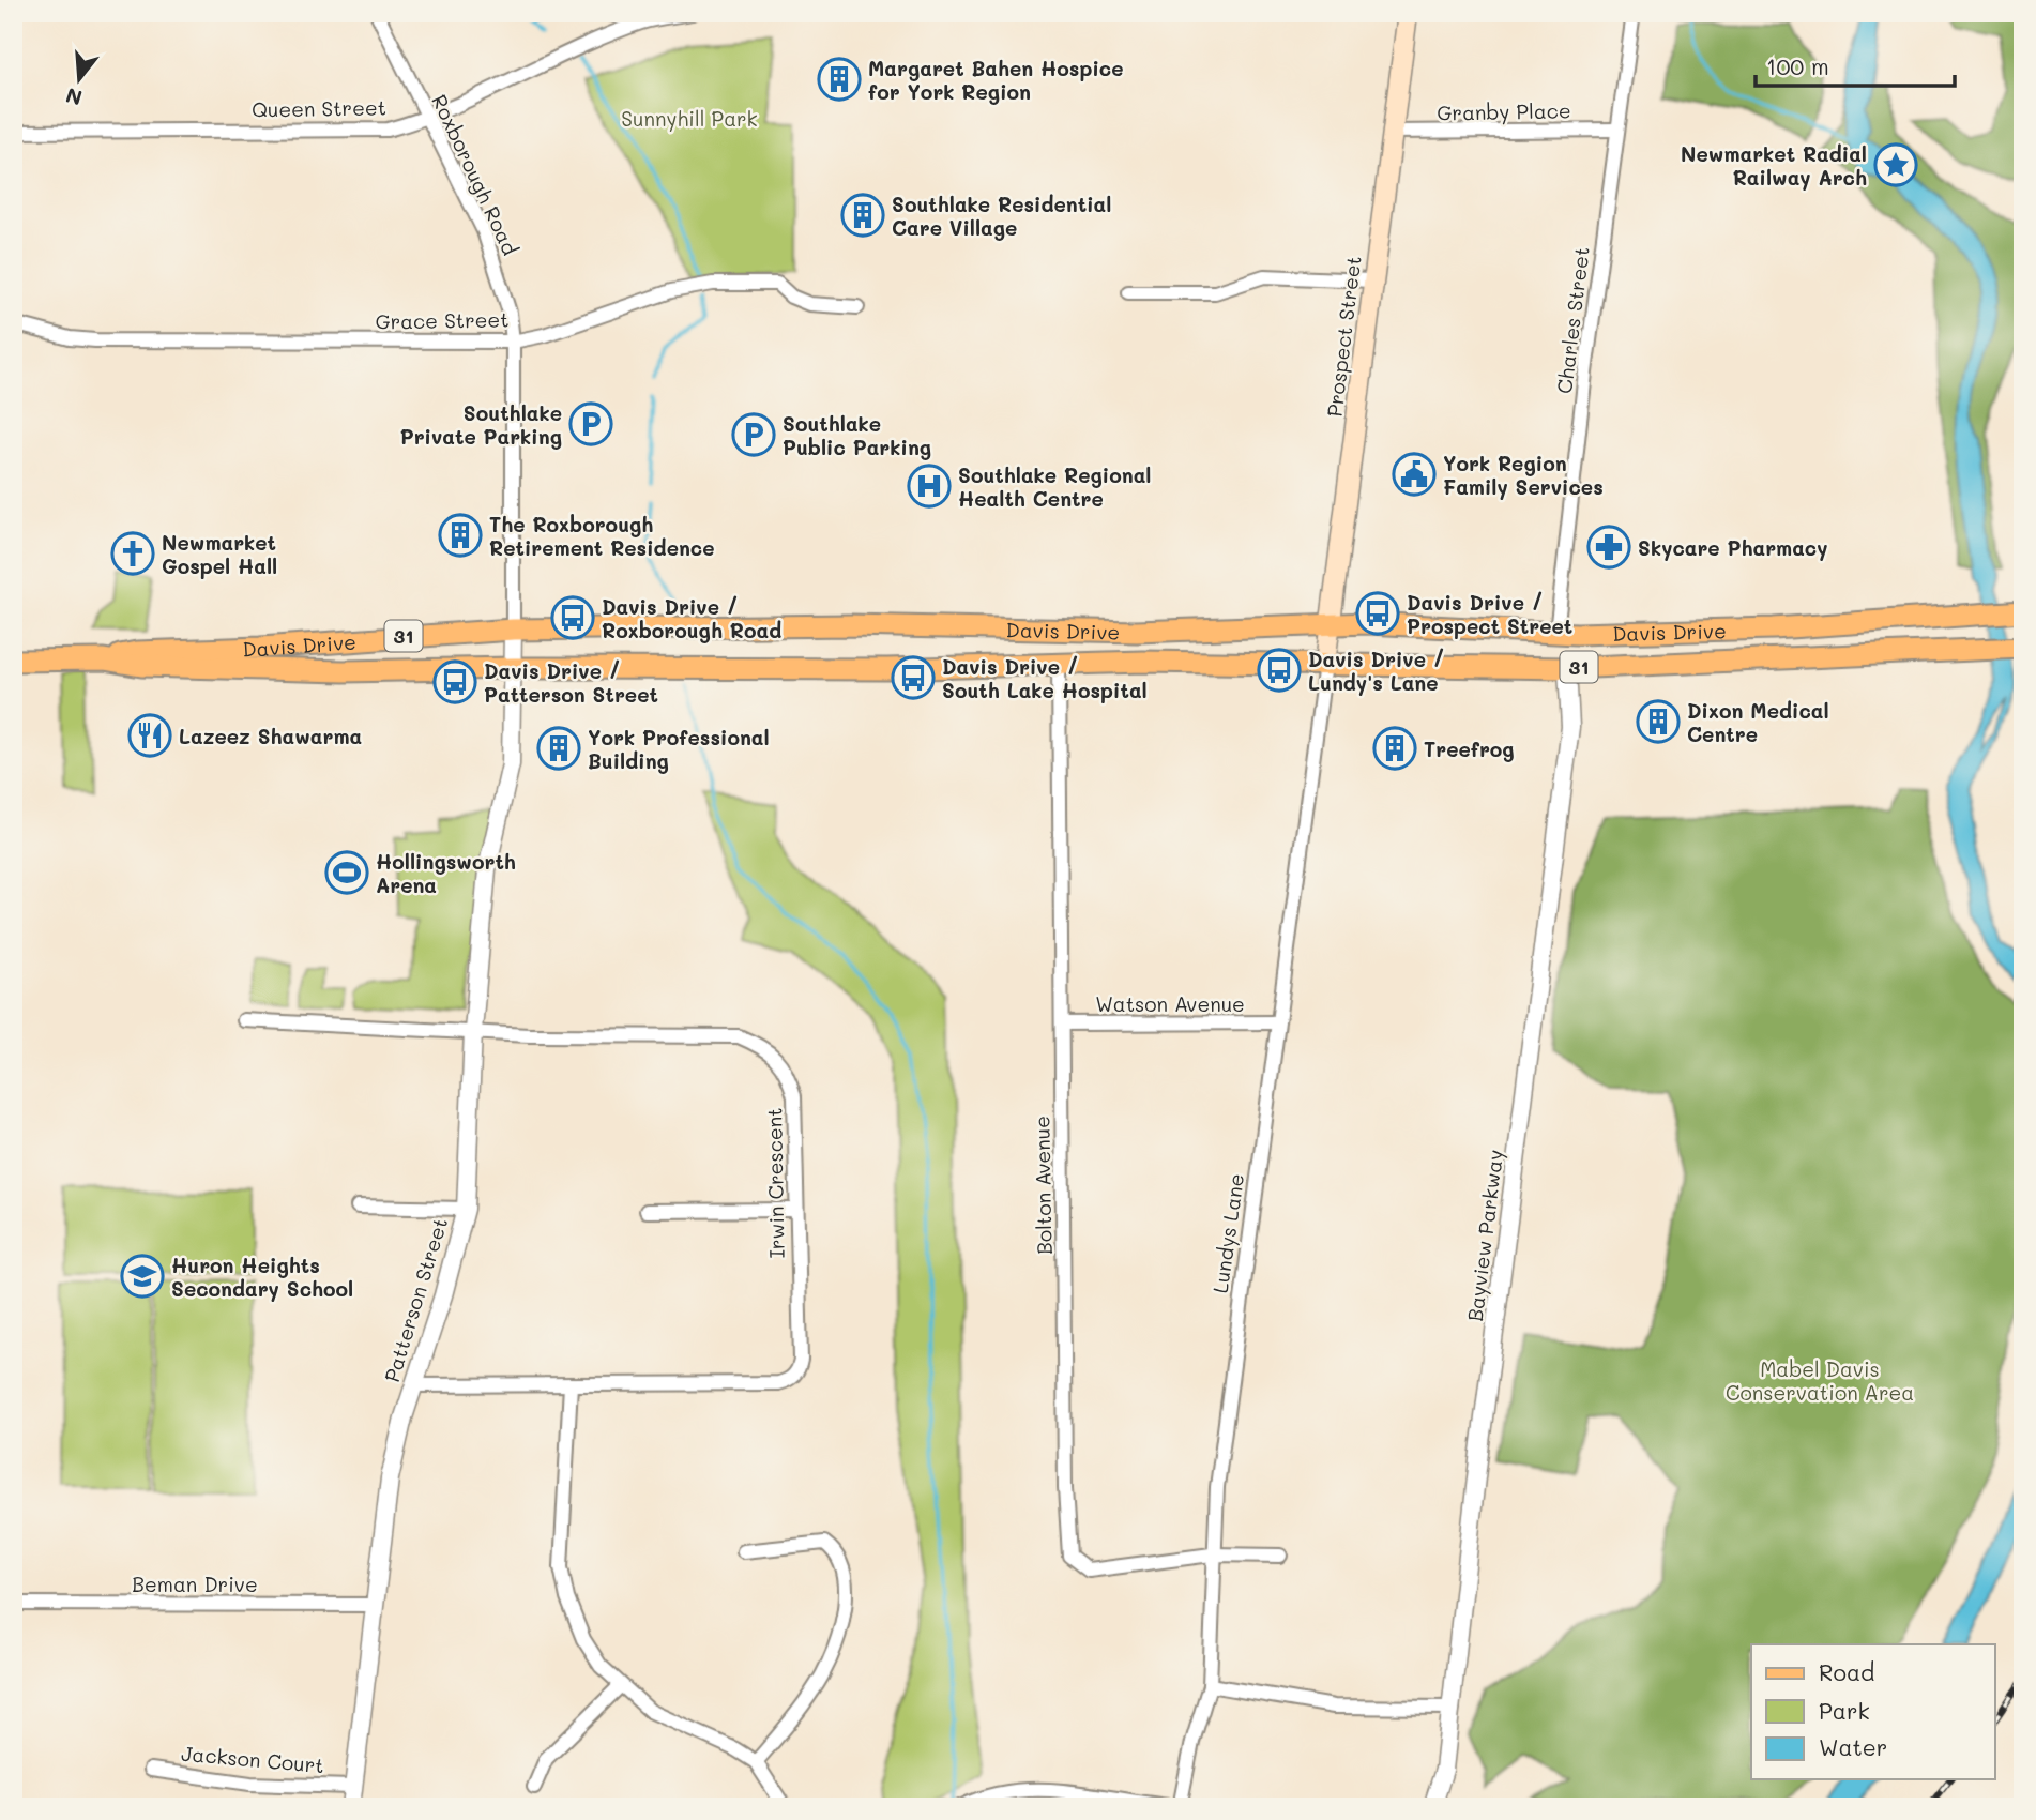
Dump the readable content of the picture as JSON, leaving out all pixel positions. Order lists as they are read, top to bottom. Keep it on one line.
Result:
{"streets":{"main road":["Prospect Street","Davis Drive","31"],"street":["Queen Street","Granby Place","Roxborough Road","Grace Street","Charles Street","Watson Avenue","Irwin Crescent","Bolton Avenue","Lundys Lane","Bayview Parkway","Patterson Street","Beman Drive","Jackson Court"]},"crossings":[["Queen Street","Roxborough Road"],["Granby Place","Charles Street"],["Granby Place","Prospect Street"],["Roxborough Road","Grace Street"],["Roxborough Road","Davis Drive"],["Roxborough Road","Patterson Street"],["Charles Street","Davis Drive"],["Prospect Street","Davis Drive"],["Prospect Street","Lundys Lane"],["Davis Drive","Bolton Avenue"],["Davis Drive","Lundys Lane"],["Davis Drive","Bayview Parkway"],["Davis Drive","Patterson Street"],["Watson Avenue","Bolton Avenue"],["Watson Avenue","Lundys Lane"],["Irwin Crescent","Patterson Street"],["Bolton Avenue","Lundys Lane"],["Patterson Street","Beman Drive"],["Patterson Street","Jackson Court"]],"parks":["Sunnyhill Park","Mabel Davis Conservation Area"],"places":{"building":["Margaret Bahen Hospice for York Region","Southlake Residential Care Village","The Roxborough Retirement Residence","Dixon Medical Centre","York Professional Building","Treefrog"],"place":["Newmarket Radial Railway Arch"],"parking":["Southlake Private Parking","Southlake Public Parking"],"public building":["York Region Family Services"],"hospital":["Southlake Regional Health Centre"],"pharmacy":["Skycare Pharmacy"],"church":["Newmarket Gospel Hall"],"bus stop":["Davis Drive / Prospect Street","Davis Drive / Roxborough Road","Davis Drive / Lundy's Lane","Davis Drive / South Lake Hospital","Davis Drive / Patterson Street"],"restaurant":["Lazeez Shawarma"],"sports":["Hollingsworth Arena"],"school or university":["Huron Heights Secondary School"]},"legend":["Road","Park","Water"],"scale_bar":"100 m","north":"bottom"}
